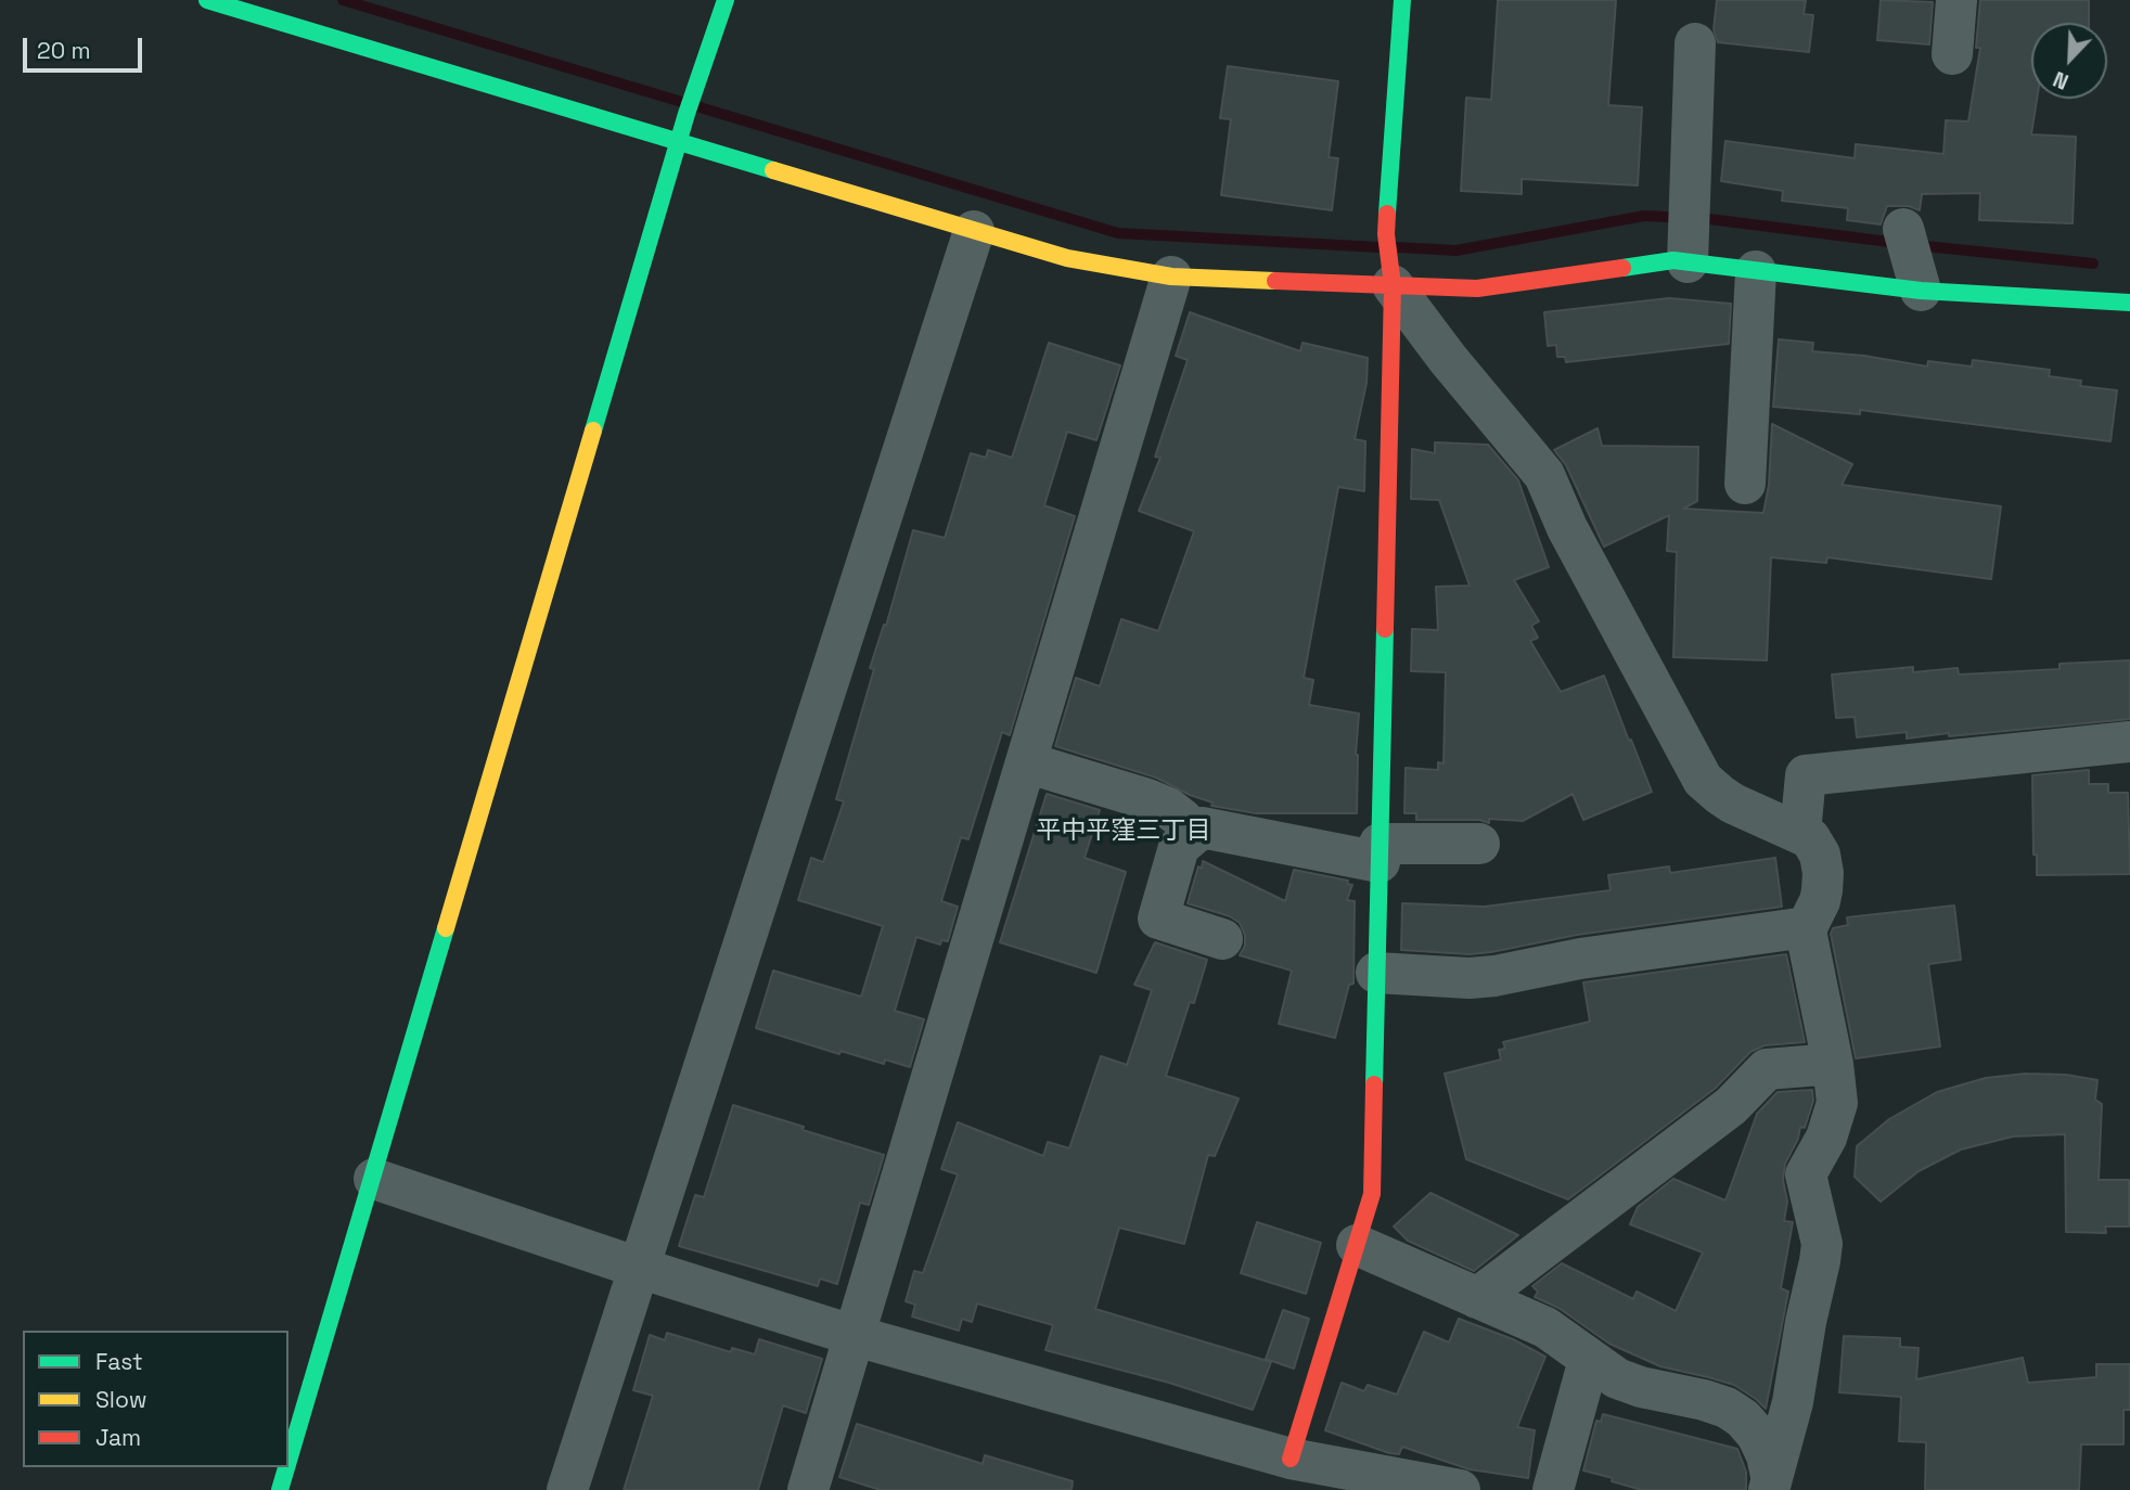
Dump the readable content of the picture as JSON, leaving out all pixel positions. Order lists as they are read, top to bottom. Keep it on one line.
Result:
{"districts":["平中平窪三丁目"],"legend":["Fast","Slow","Jam"],"scale_bar":"20 m","north":"bottom left"}
